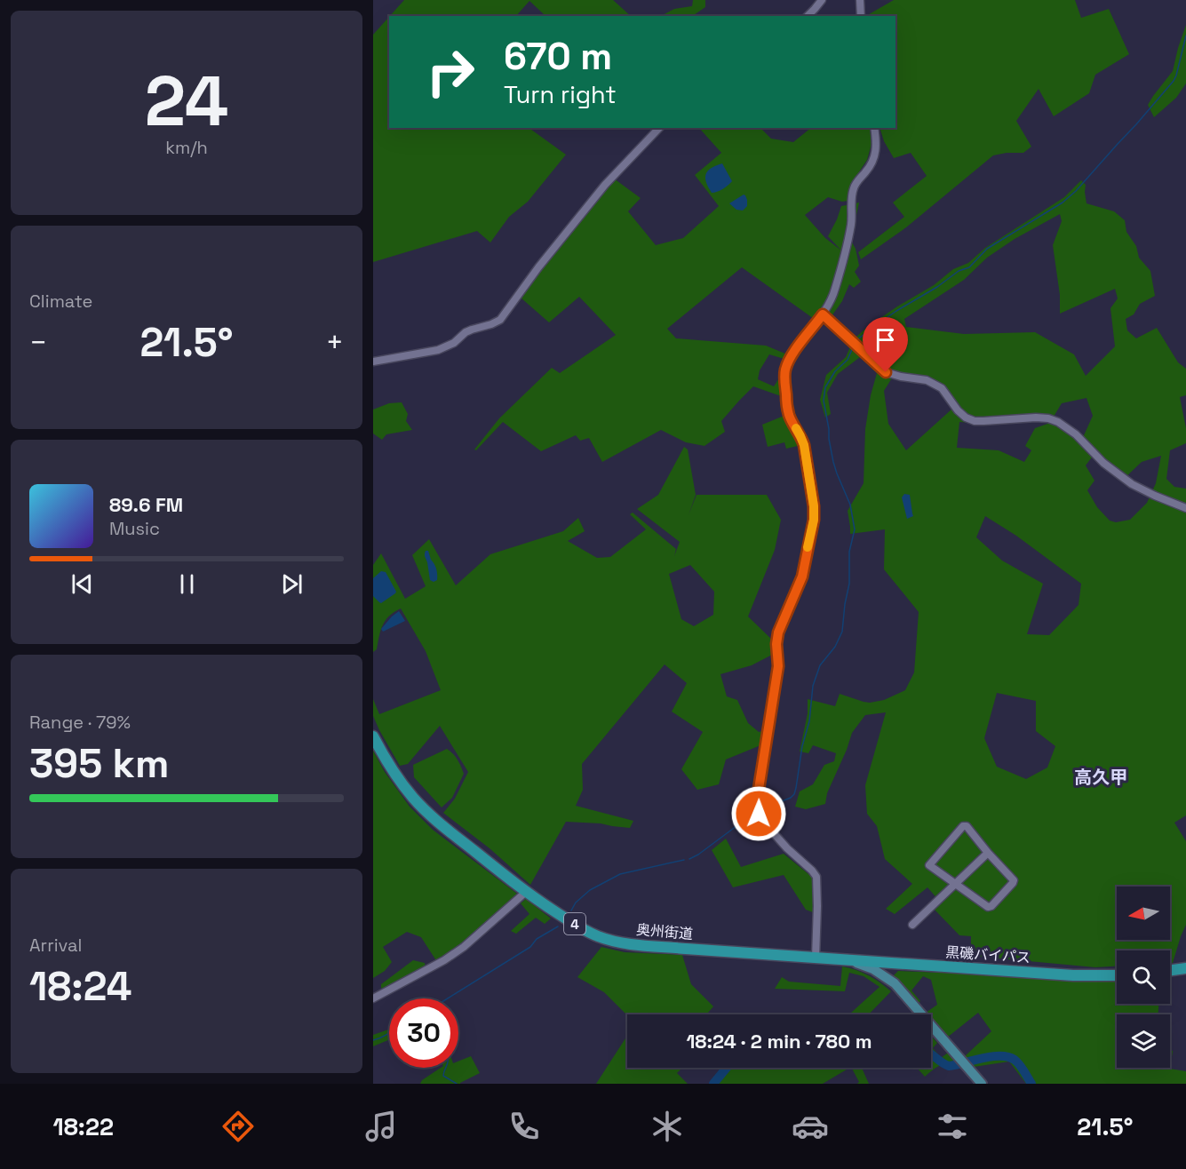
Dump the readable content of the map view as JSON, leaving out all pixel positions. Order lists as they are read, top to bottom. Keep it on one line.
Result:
{"streets":{"highway":["4","奥州街道","黒磯バイパス"]},"crossings":[["奥州街道","黒磯バイパス"]],"districts":["高久甲"],"north":"left","page":{"tile":[["24","km/h"],"Climate",["Range · 79%","395 km"],["Arrival","18:24"]],"turn":["670 m","Turn right"],"heat":["−","21.5°","+"],"song":["89.6 FM","Music"],"limit":"30","trip":"18:24 · 2 min · 780 m","tabs":["18:22","21.5°"]}}
